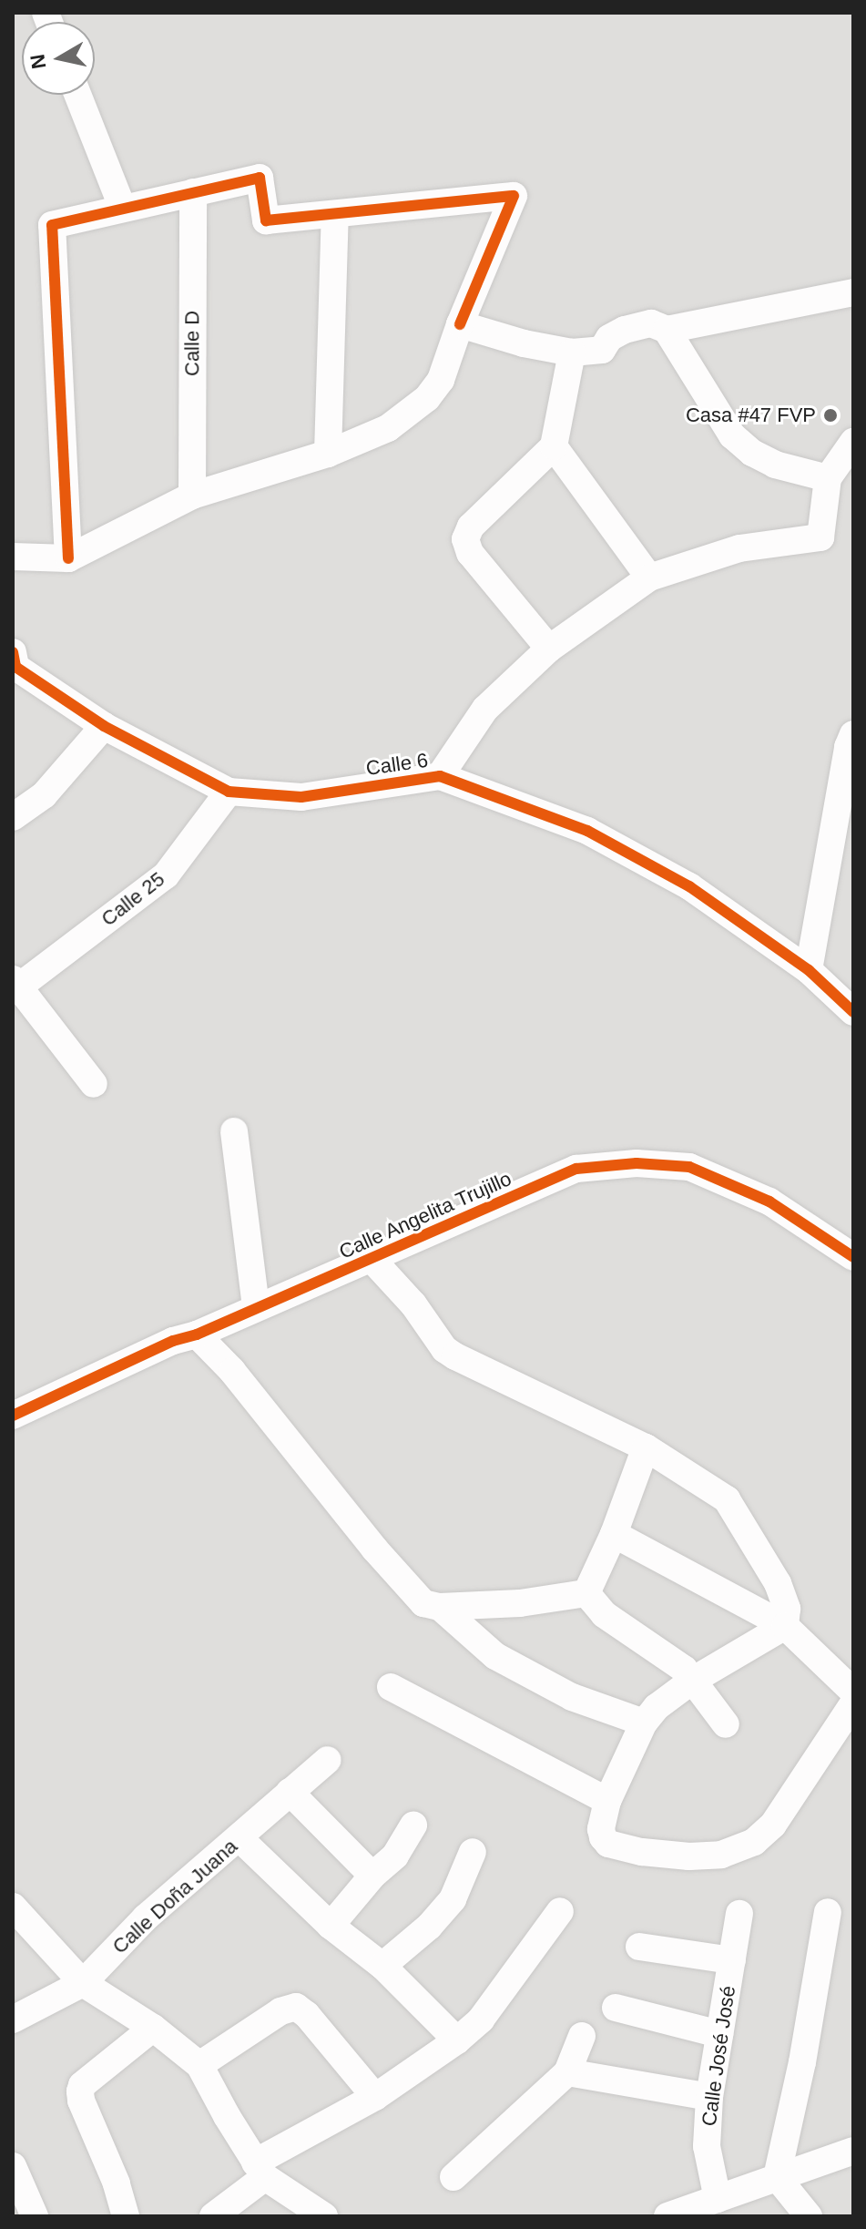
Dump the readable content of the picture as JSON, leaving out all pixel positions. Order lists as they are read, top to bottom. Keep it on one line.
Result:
{"streets":{"street":["Calle D","Calle 6","Calle 25","Calle Angelita Trujillo","Calle Doña Juana","Calle José José"]},"crossings":[["Calle 6","Calle 25"]],"places":["Casa #47 FVP"],"north":"left"}
